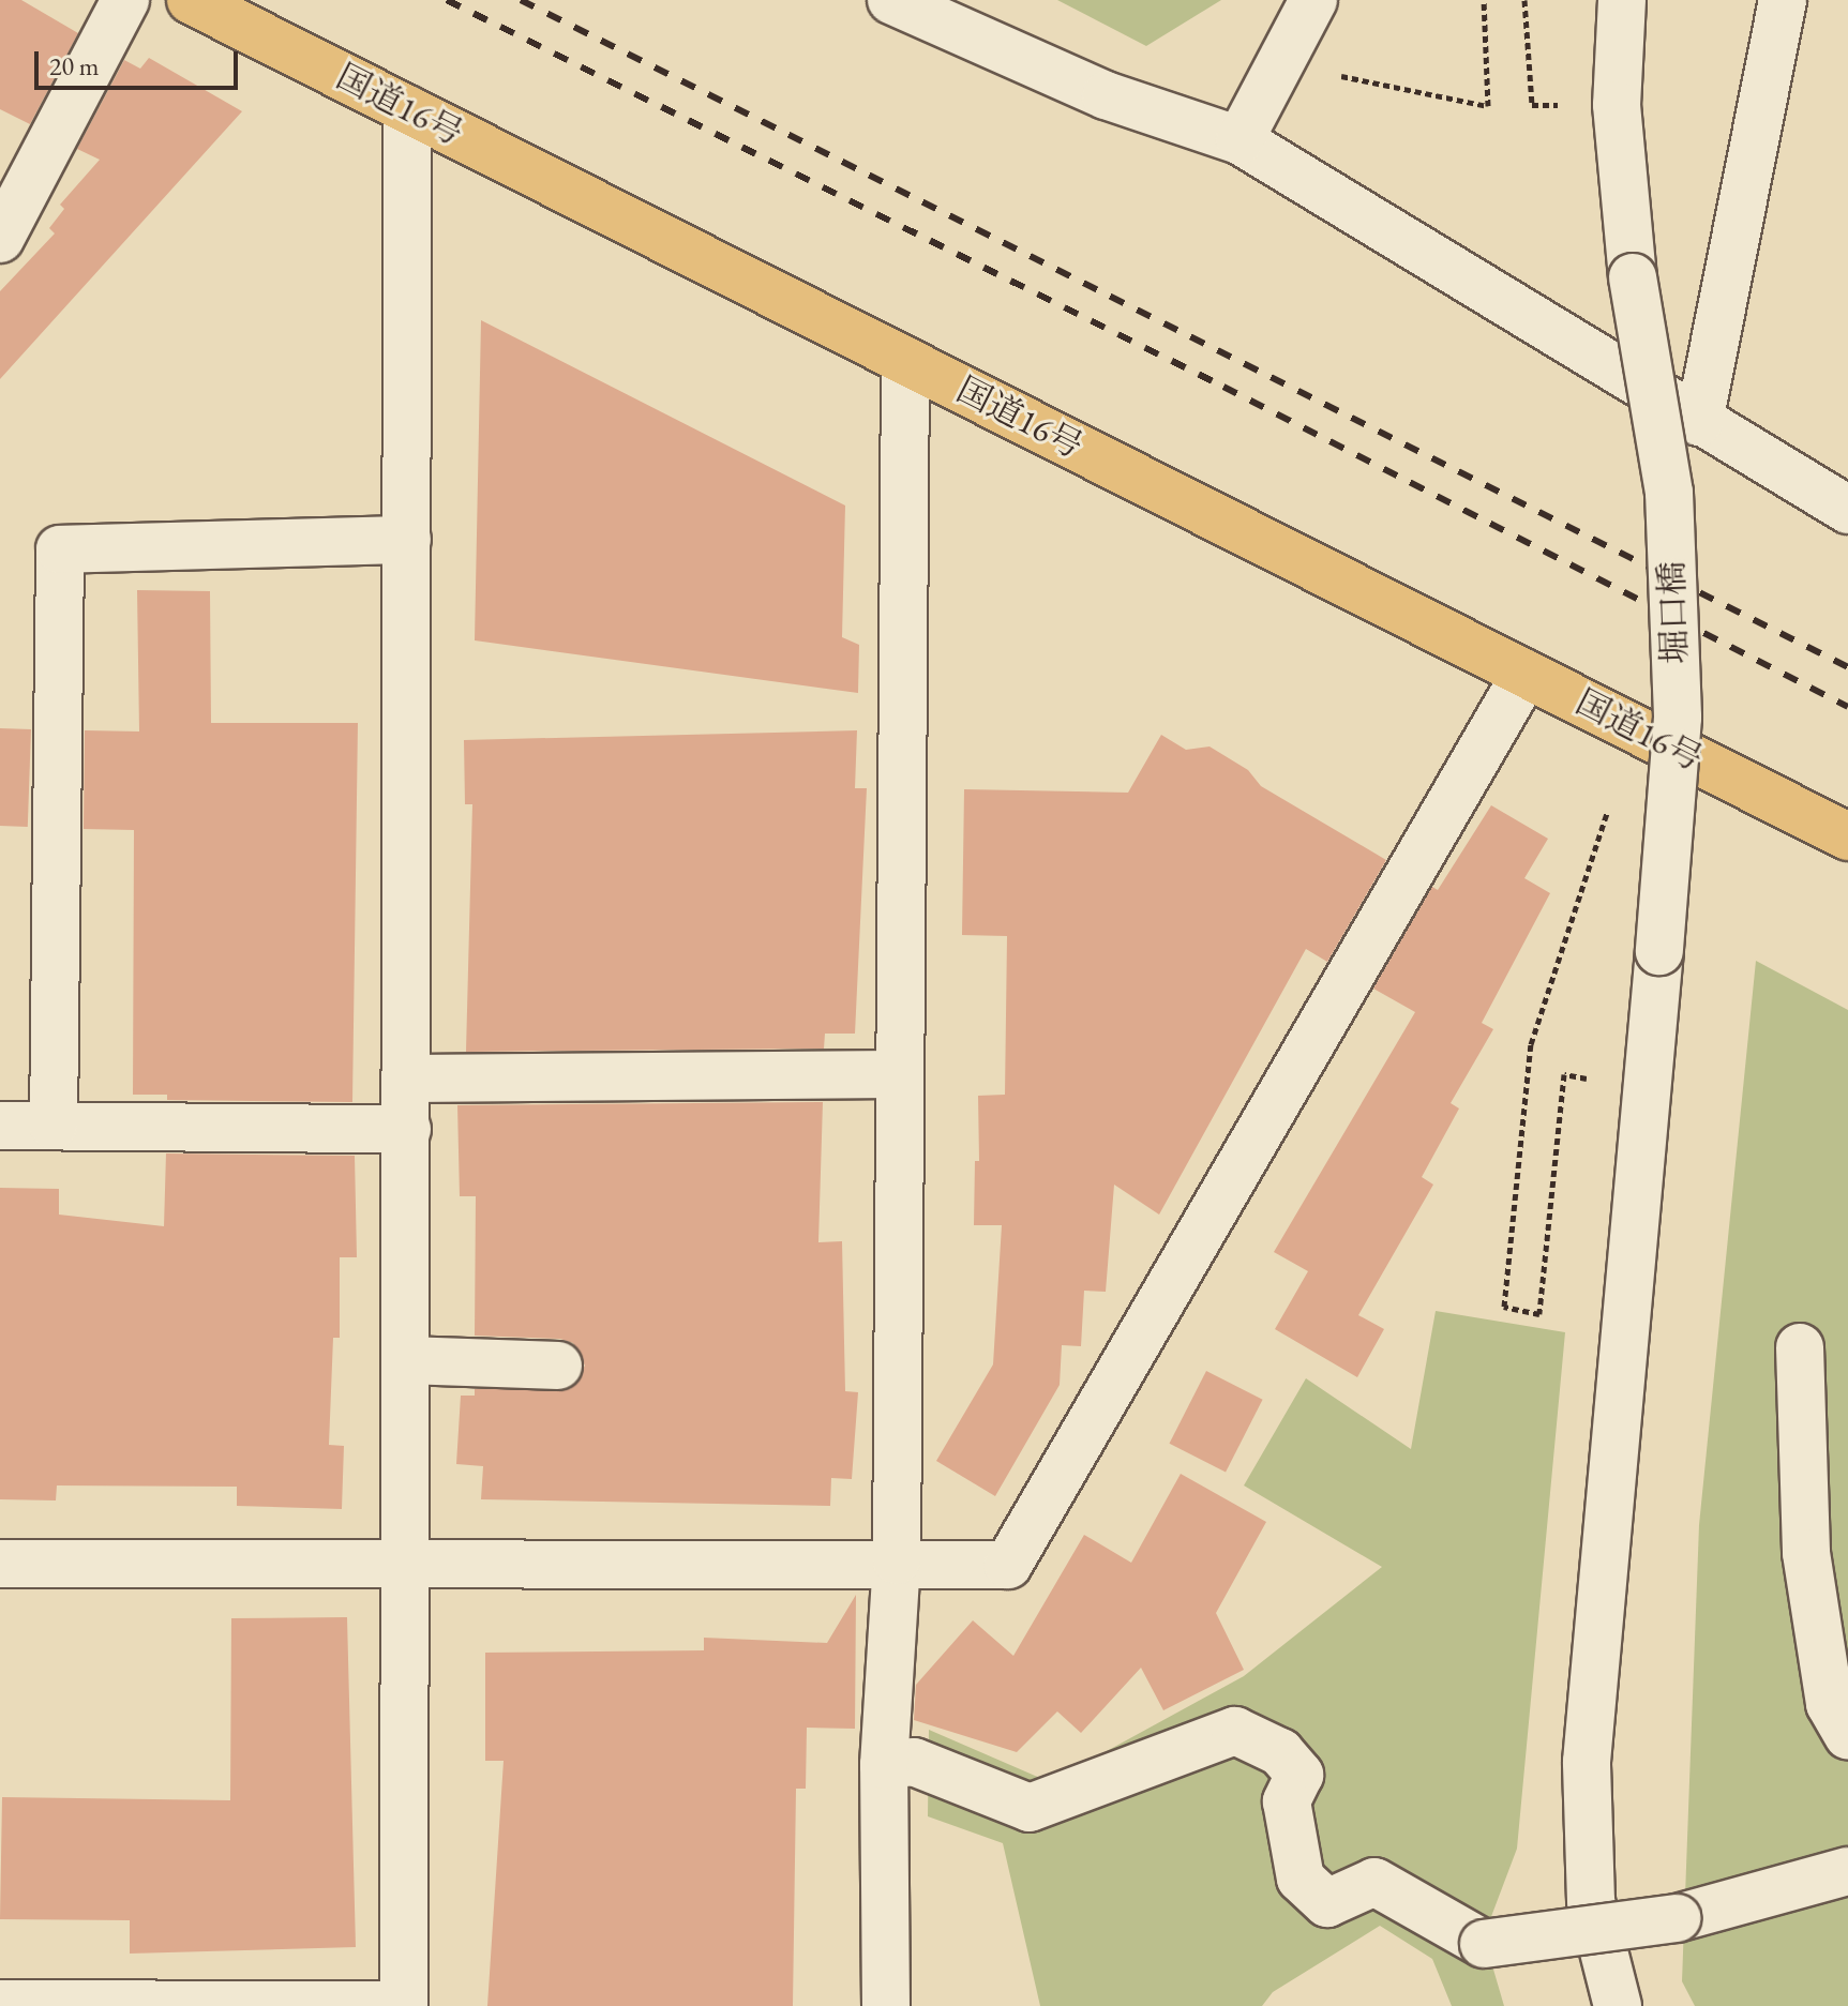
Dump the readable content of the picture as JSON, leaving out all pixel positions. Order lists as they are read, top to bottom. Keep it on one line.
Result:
{"streets":{"highway":["国道16号"],"street":["堀口橋"]},"scale_bar":"20 m"}
